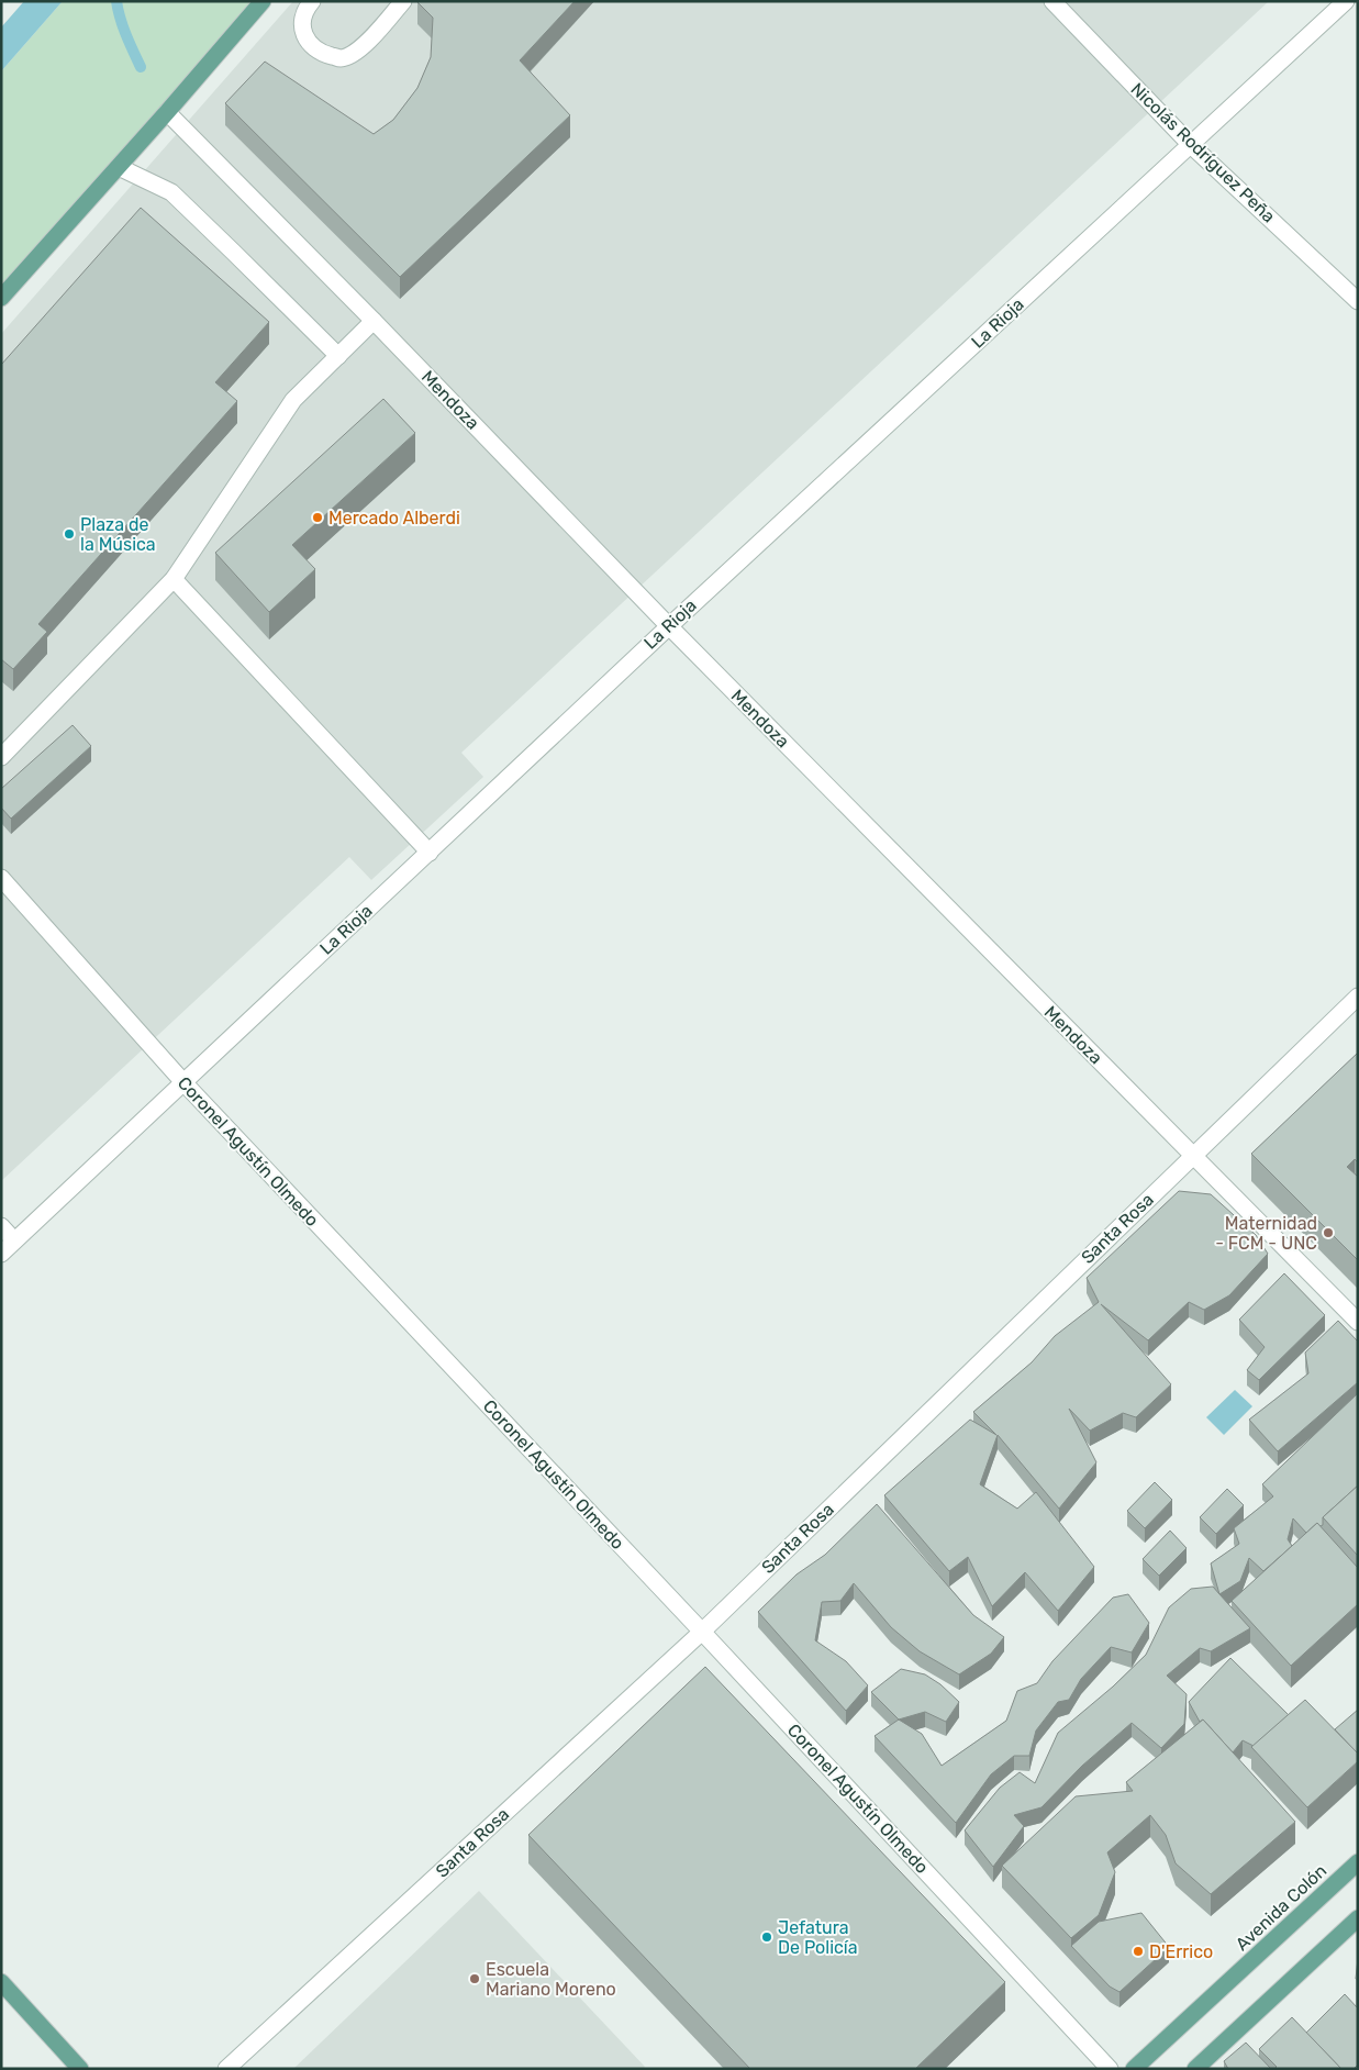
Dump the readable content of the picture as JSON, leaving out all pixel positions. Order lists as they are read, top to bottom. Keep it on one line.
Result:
{"streets":{"main road":["Avenida Colón"],"street":["Nicolás Rodríguez Peña","La Rioja","Mendoza","Coronel Agustín Olmedo","Santa Rosa"]},"crossings":[["Nicolás Rodríguez Peña","La Rioja"],["La Rioja","Mendoza"],["La Rioja","Coronel Agustín Olmedo"],["Mendoza","Santa Rosa"],["Coronel Agustín Olmedo","Santa Rosa"]],"places":["Mercado Alberdi","Plaza de la Música","Maternidad - FCM - UNC","Jefatura De Policía","D'Errico","Escuela Mariano Moreno"]}
